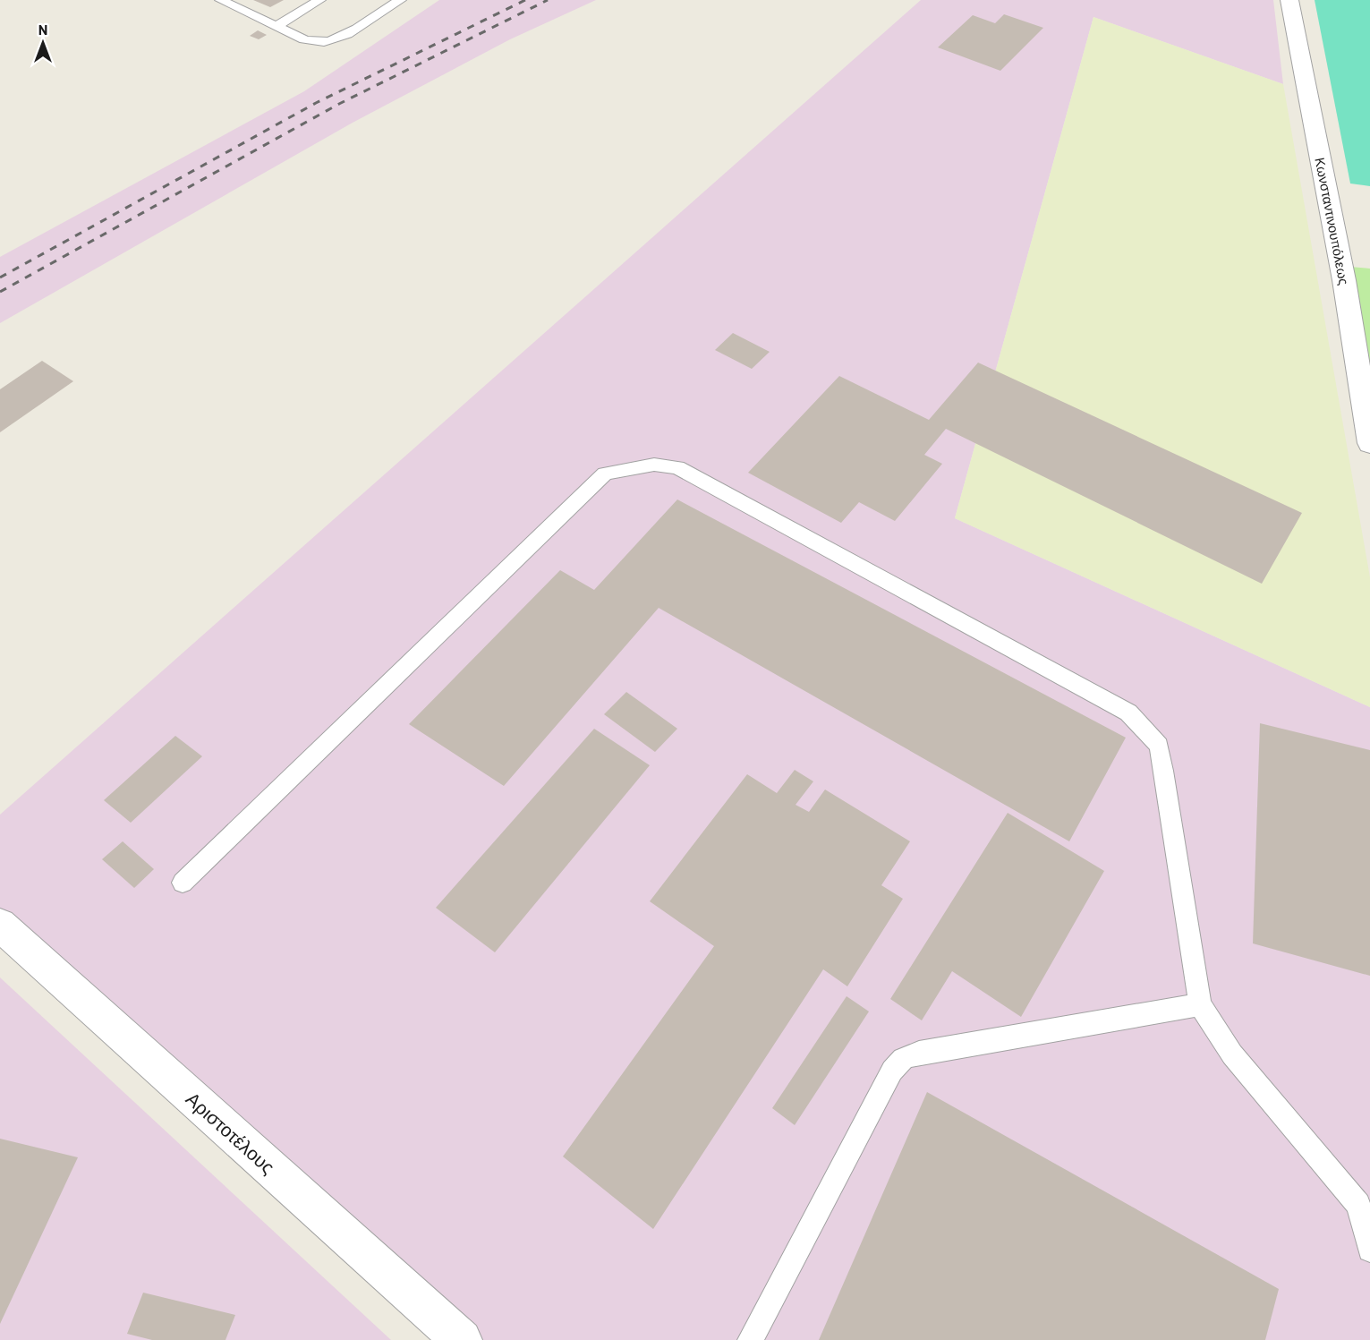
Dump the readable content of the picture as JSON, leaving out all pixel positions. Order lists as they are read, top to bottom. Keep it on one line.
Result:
{"streets":{"street":["Κωνσταντινουπόλεως","Αριστοτέλους"]},"north":"top"}
